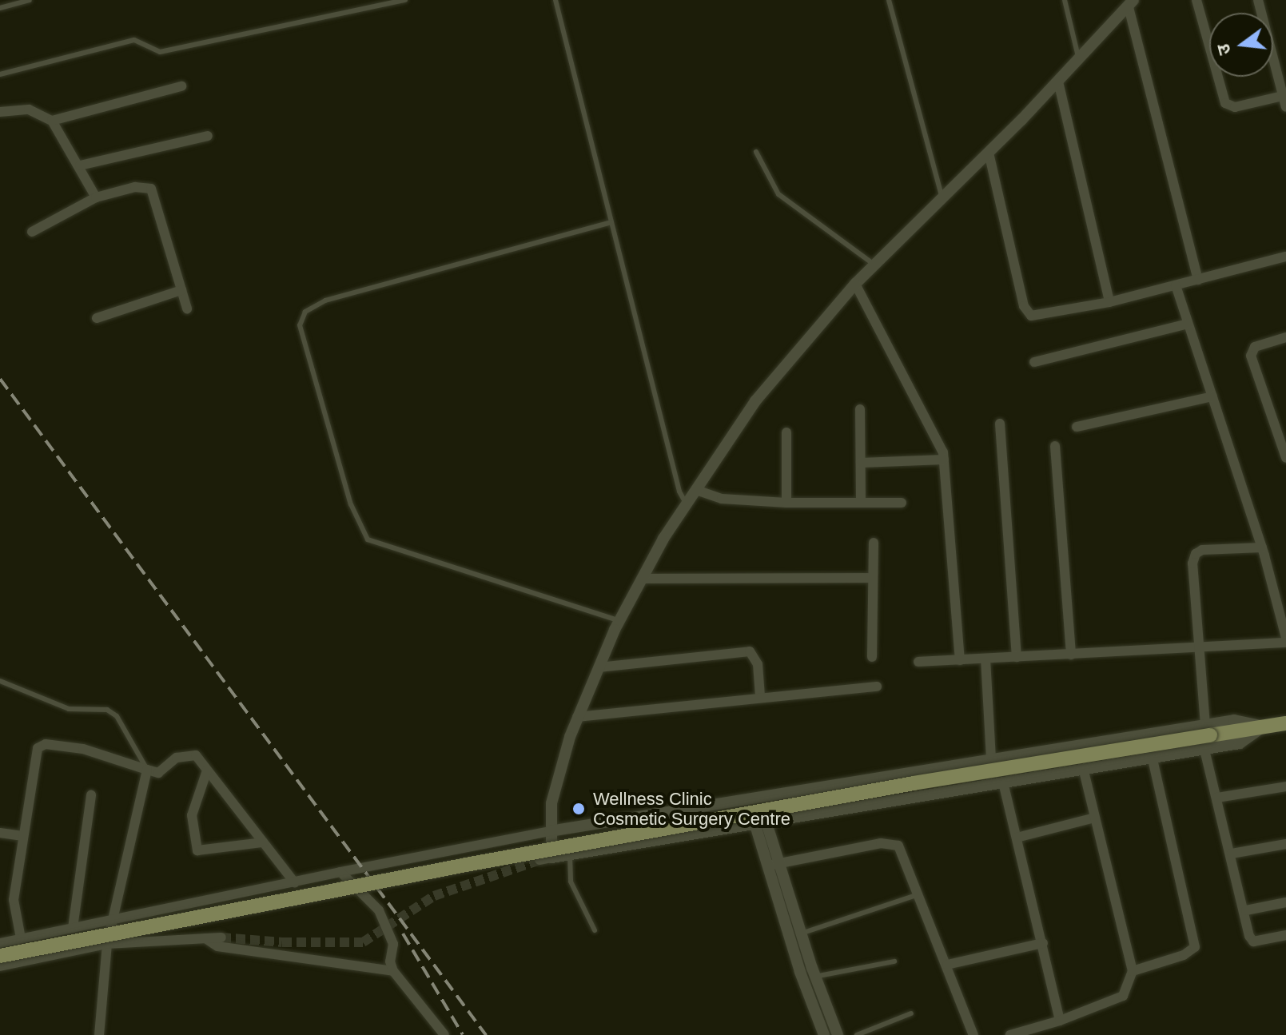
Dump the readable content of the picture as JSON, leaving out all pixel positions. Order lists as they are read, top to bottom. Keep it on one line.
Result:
{"places":["Wellness Clinic Cosmetic Surgery Centre"],"north":"left"}
